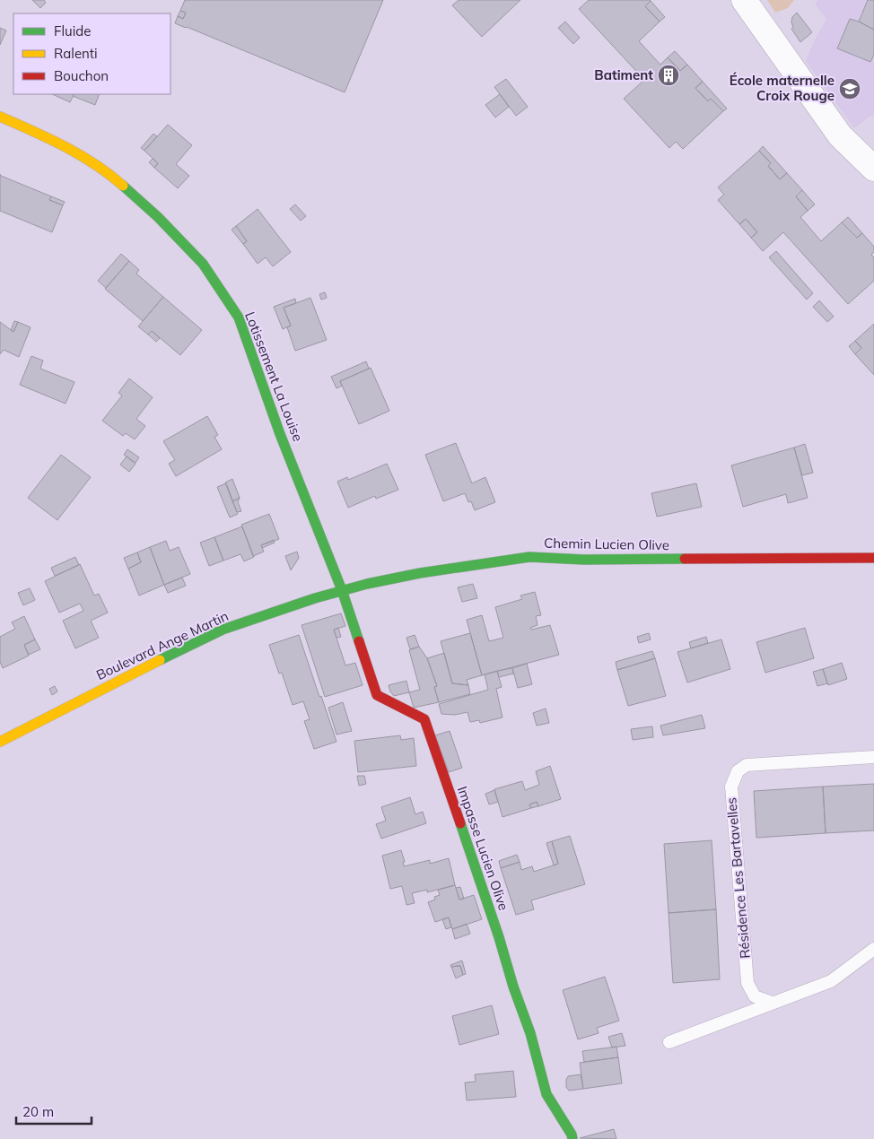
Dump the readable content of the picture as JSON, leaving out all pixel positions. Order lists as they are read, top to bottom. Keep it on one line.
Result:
{"streets":{"street":["Lotissement La Louise","Chemin Lucien Olive","Boulevard Ange Martin","Impasse Lucien Olive"],"lane":["Résidence Les Bartavelles"]},"crossings":[["Lotissement La Louise","Chemin Lucien Olive"],["Lotissement La Louise","Boulevard Ange Martin"],["Lotissement La Louise","Impasse Lucien Olive"],["Chemin Lucien Olive","Boulevard Ange Martin"],["Chemin Lucien Olive","Impasse Lucien Olive"],["Boulevard Ange Martin","Impasse Lucien Olive"]],"places":{"building":["Batiment"],"school or university":["École maternelle Croix Rouge"]},"legend":["Fluide","Ralenti","Bouchon"],"scale_bar":"20 m"}
